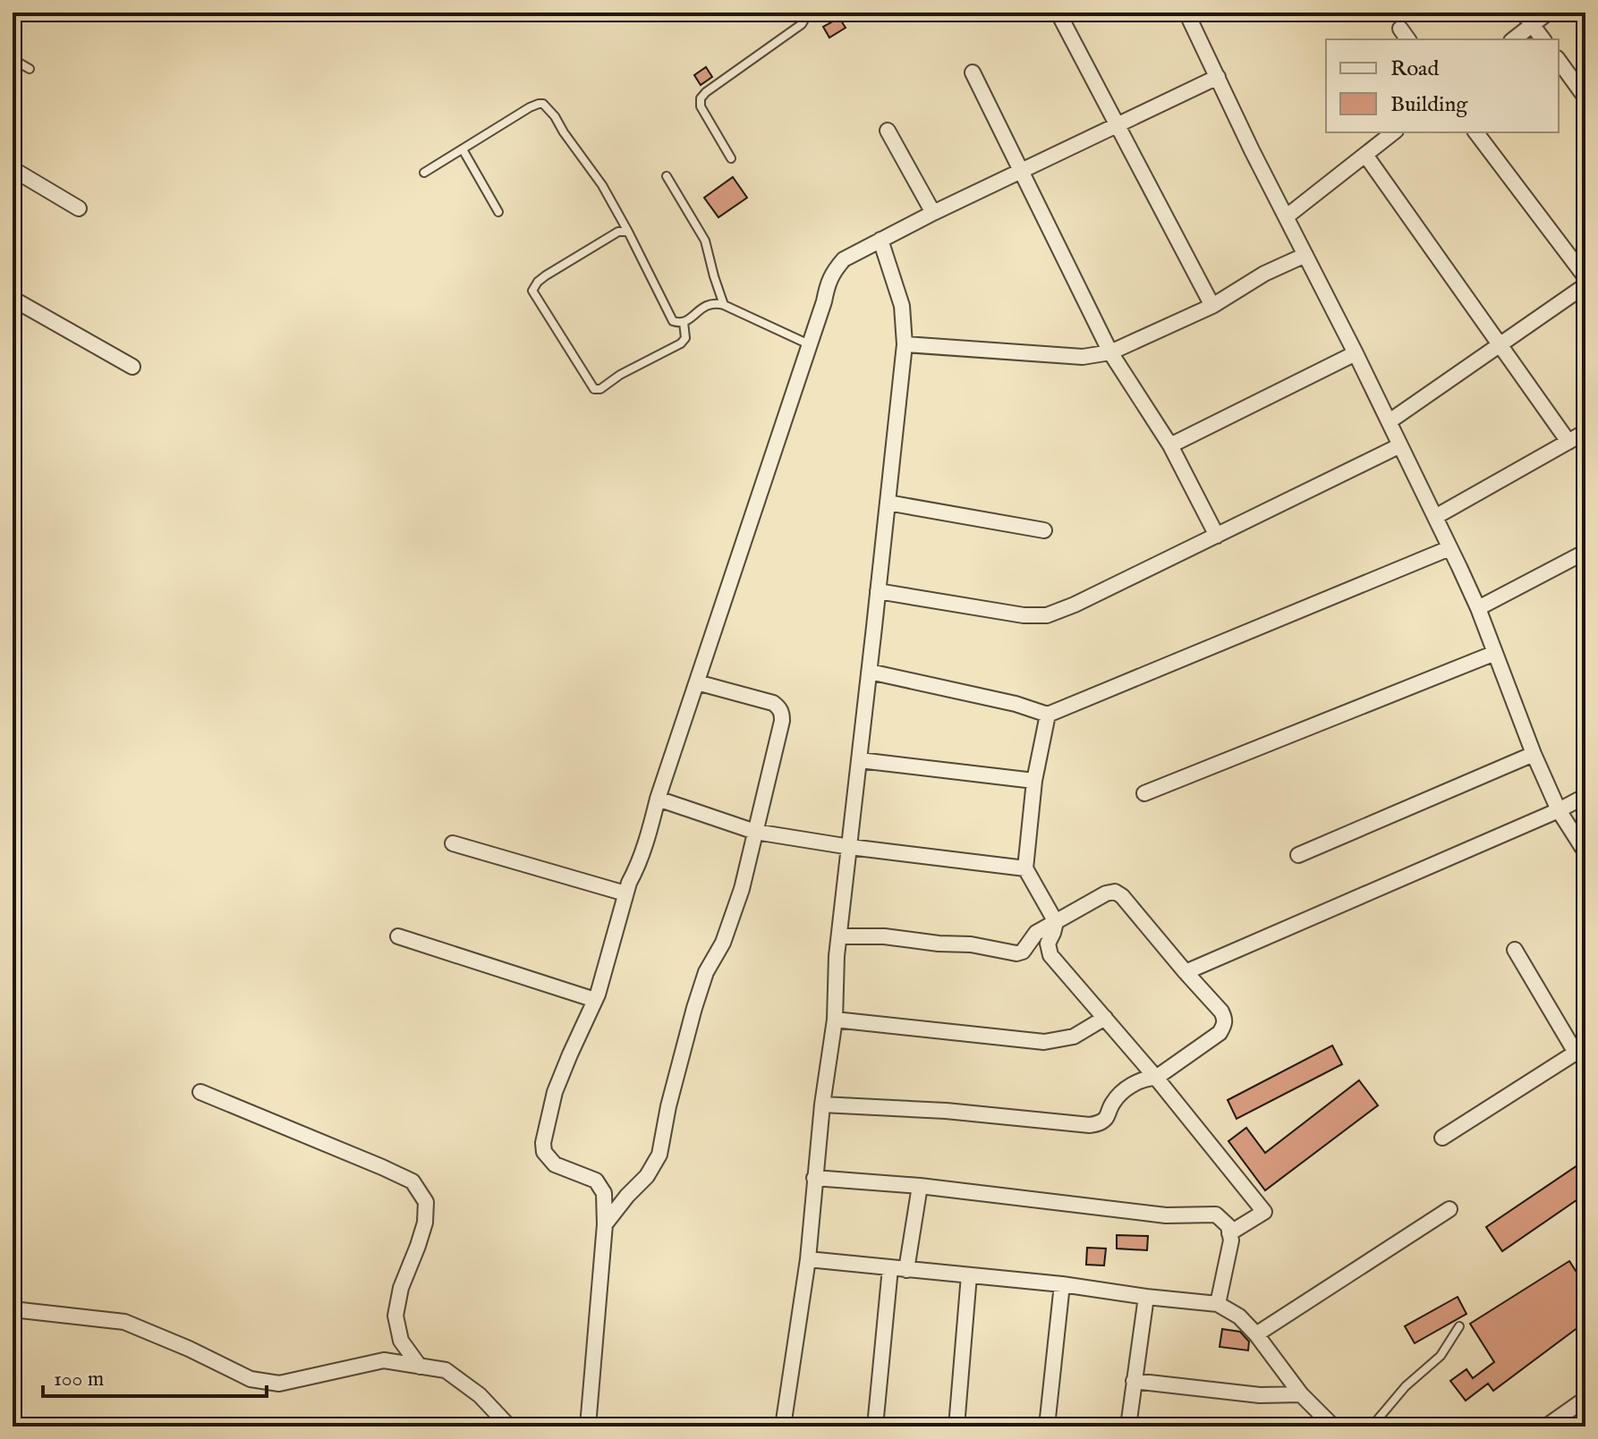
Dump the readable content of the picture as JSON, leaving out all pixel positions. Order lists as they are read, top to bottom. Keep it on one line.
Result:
{"legend":["Road","Building"],"scale_bar":"100 m"}
